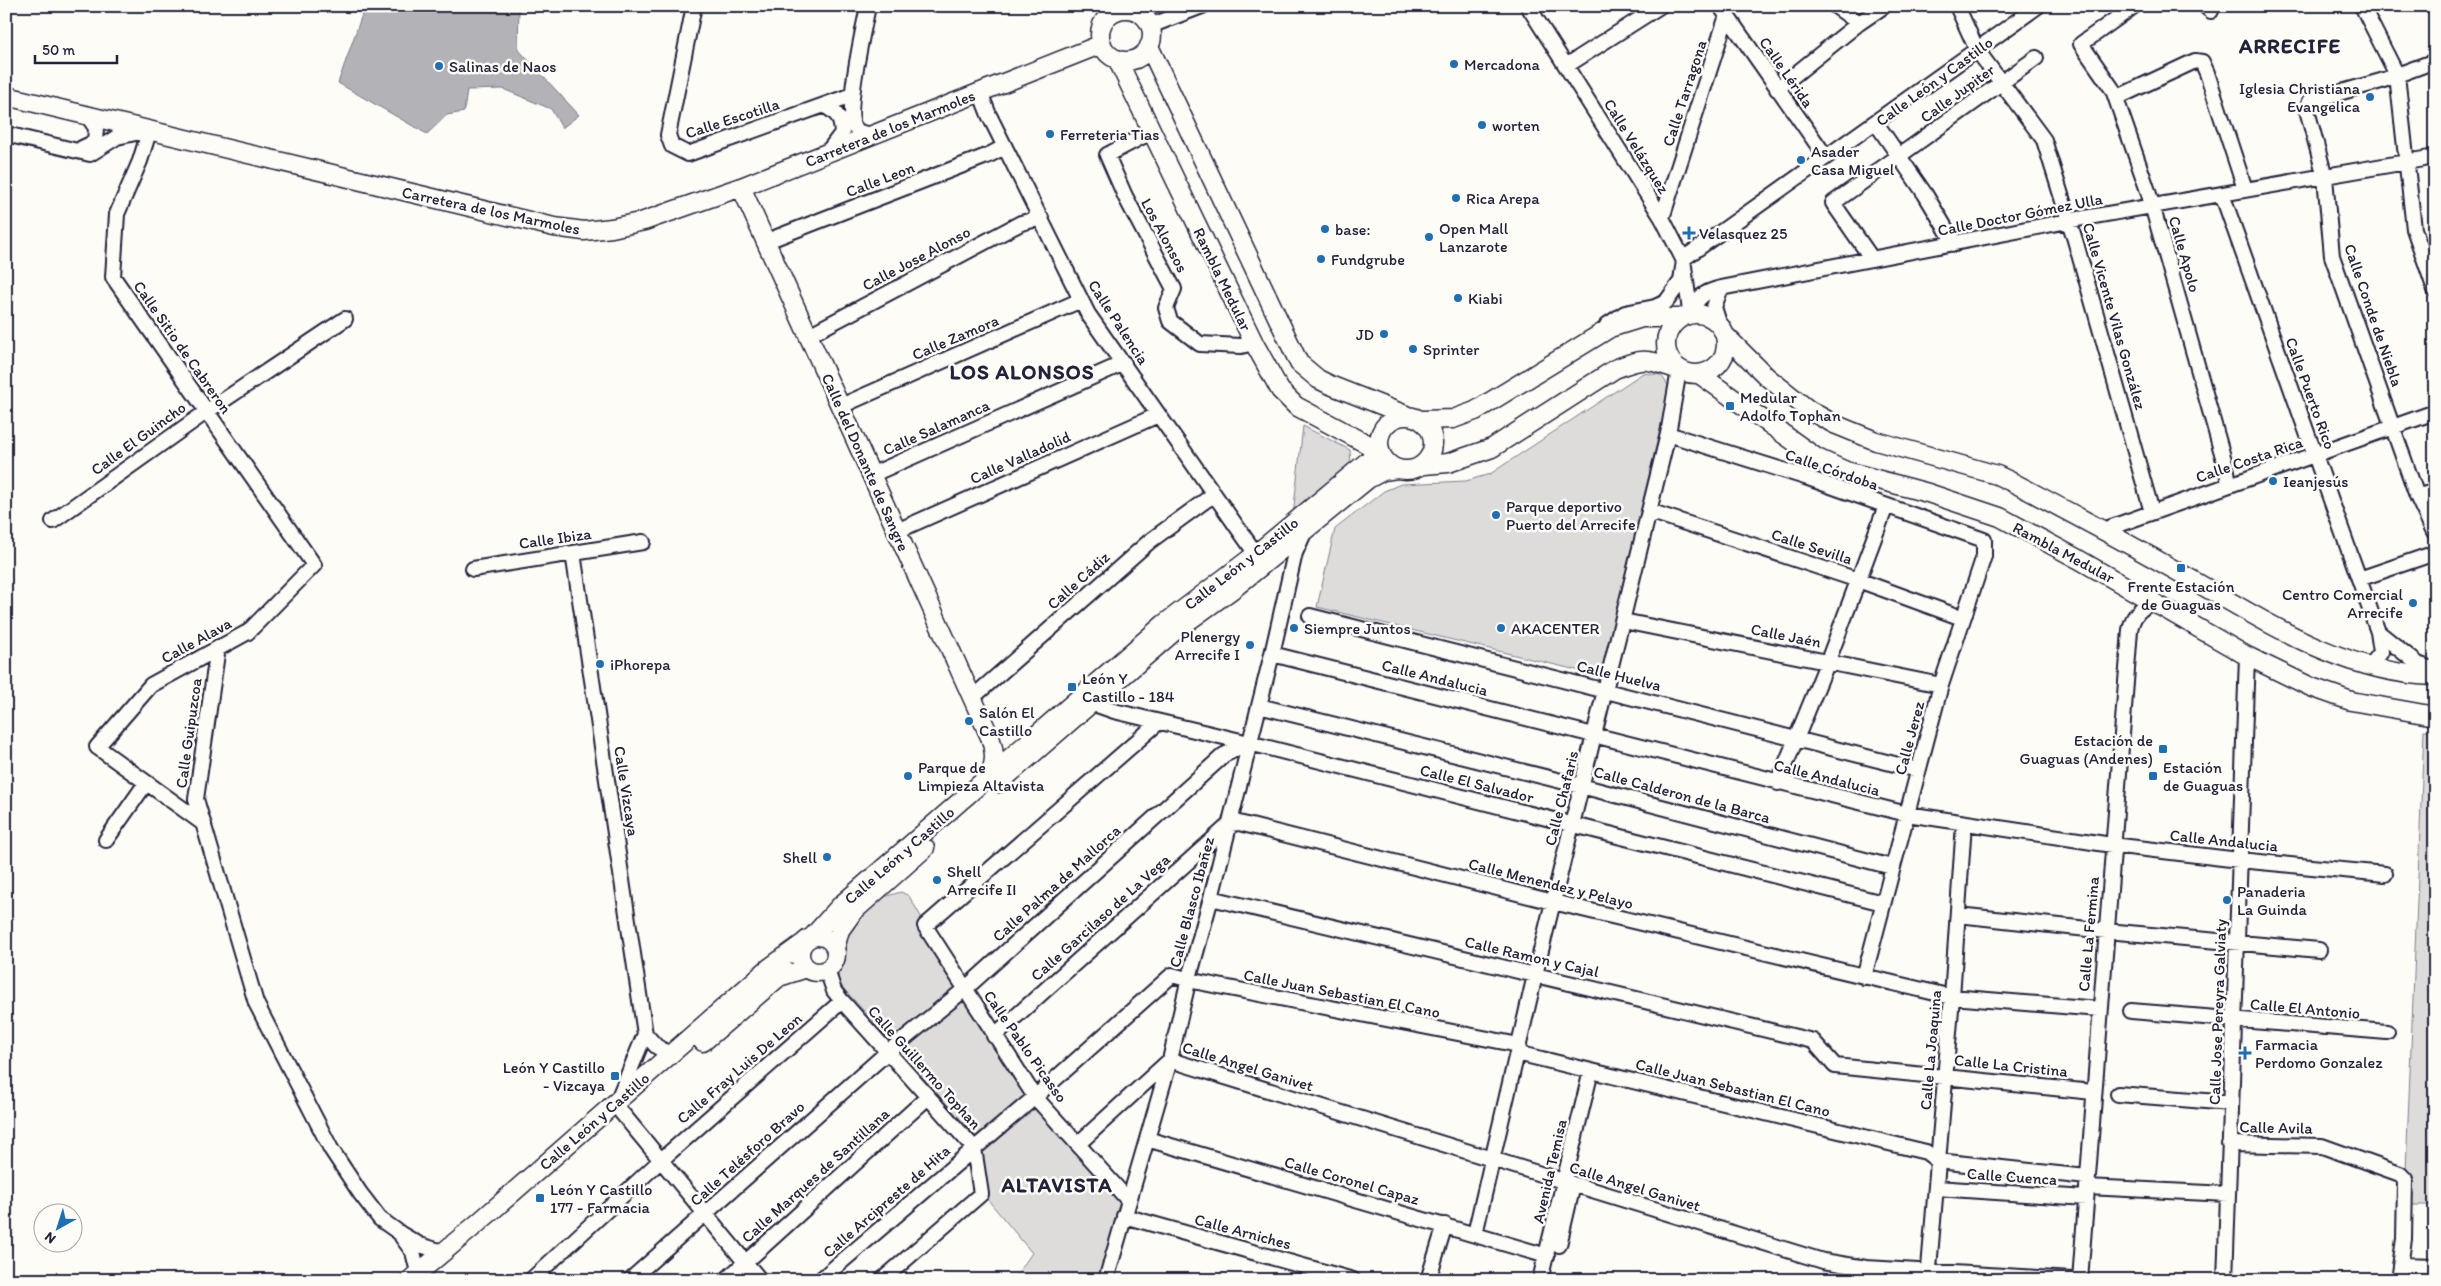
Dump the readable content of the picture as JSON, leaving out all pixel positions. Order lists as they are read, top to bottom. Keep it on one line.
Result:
{"streets":{"main road":["Calle León y Castillo","Carretera de los Marmoles","Rambla Medular","Calle del Donante de Sangre"],"street":["Calle Lérida","Calle Tarragona","Calle Jupiter","Calle Escotilla","Calle Velázquez","Calle Leon","Calle Doctor Gómez Ulla","Los Alonsos","Calle Apolo","Calle Jose Alonso","Calle Conde de Niebla","Calle Vicente Vilas González","Calle Palencia","Calle Zamora","Calle Sitio de Cabreron","Calle Puerto Rico","Calle Salamanca","Calle El Guincho","Calle Valladolid","Calle Costa Rica","Calle Córdoba","Calle Ibiza","Calle Sevilla","Calle Cádiz","Calle Jaén","Calle Alava","Calle Huelva","Calle Andalucia","Calle Guipuzcoa","Calle Jerez","Calle El Salvador","Calle Vizcaya","Calle Calderon de la Barca","Calle Chafaris","Calle Palma de Mallorca","Calle Menendez y Pelayo","Calle Blasco Ibañez","Calle Garcilaso de La Vega","Calle La Fermina","Calle Ramon y Cajal","Calle Juan Sebastian El Cano","Calle El Antonio","Calle Jose Pereyra Galviaty","Calle Pablo Picasso","Calle La Joaquina","Calle La Cristina","Calle Angel Ganivet","Calle Guillermo Tophan","Calle Fray Luis De Leon","Calle Avila","Calle Telésforo Bravo","Avenida Temisa","Calle Marques de Santillana","Calle Cuenca","Calle Coronel Capaz","Calle Arcipreste de Hita","Calle Arniches"]},"crossings":[["Calle Lérida","Calle León y Castillo"],["Calle Lérida","Calle Tarragona"],["Calle León y Castillo","Calle Velázquez"],["Calle León y Castillo","Rambla Medular"],["Calle León y Castillo","Calle Vicente Vilas González"],["Calle León y Castillo","Calle Palencia"],["Calle León y Castillo","Calle del Donante de Sangre"],["Calle León y Castillo","Calle Guipuzcoa"],["Calle León y Castillo","Calle El Salvador"],["Calle León y Castillo","Calle Blasco Ibañez"],["Calle León y Castillo","Calle Guillermo Tophan"],["Calle Tarragona","Calle Velázquez"],["Calle Jupiter","Calle Doctor Gómez Ulla"],["Calle Jupiter","Calle Vicente Vilas González"],["Carretera de los Marmoles","Rambla Medular"],["Carretera de los Marmoles","Calle Palencia"],["Carretera de los Marmoles","Calle Sitio de Cabreron"],["Carretera de los Marmoles","Calle del Donante de Sangre"],["Calle Velázquez","Calle Doctor Gómez Ulla"],["Calle Velázquez","Rambla Medular"],["Calle Velázquez","Calle Chafaris"],["Calle Leon","Calle Palencia"],["Calle Leon","Calle del Donante de Sangre"],["Calle Doctor Gómez Ulla","Calle Apolo"],["Calle Doctor Gómez Ulla","Rambla Medular"],["Calle Doctor Gómez Ulla","Calle Conde de Niebla"],["Calle Doctor Gómez Ulla","Calle Vicente Vilas González"],["Calle Doctor Gómez Ulla","Calle Puerto Rico"],["Calle Doctor Gómez Ulla","Calle Chafaris"],["Los Alonsos","Rambla Medular"],["Calle Apolo","Calle Costa Rica"],["Calle Jose Alonso","Calle Palencia"],["Calle Jose Alonso","Calle del Donante de Sangre"],["Rambla Medular","Calle Chafaris"],["Rambla Medular","Calle La Fermina"],["Rambla Medular","Calle Jose Pereyra Galviaty"],["Calle Conde de Niebla","Calle Costa Rica"],["Calle Vicente Vilas González","Calle Costa Rica"],["Calle Palencia","Calle Zamora"],["Calle Palencia","Calle Salamanca"],["Calle Palencia","Calle Valladolid"],["Calle Palencia","Calle Cádiz"],["Calle Zamora","Calle del Donante de Sangre"],["Calle Sitio de Cabreron","Calle El Guincho"],["Calle Sitio de Cabreron","Calle Alava"],["Calle Puerto Rico","Calle Costa Rica"],["Calle Salamanca","Calle del Donante de Sangre"],["Calle Valladolid","Calle del Donante de Sangre"],["Calle del Donante de Sangre","Calle Cádiz"],["Calle Córdoba","Calle Jerez"],["Calle Córdoba","Calle Chafaris"],["Calle Ibiza","Calle Vizcaya"],["Calle Sevilla","Calle Jerez"],["Calle Sevilla","Calle Chafaris"],["Calle Jaén","Calle Jerez"],["Calle Jaén","Calle Chafaris"],["Calle Alava","Calle Guipuzcoa"],["Calle Huelva","Calle Jerez"],["Calle Huelva","Calle Chafaris"],["Calle Andalucia","Calle Jerez"],["Calle Andalucia","Calle Chafaris"],["Calle Andalucia","Calle Blasco Ibañez"],["Calle Andalucia","Calle La Fermina"],["Calle Andalucia","Calle Jose Pereyra Galviaty"],["Calle Andalucia","Calle La Joaquina"],["Calle Jerez","Calle El Salvador"],["Calle Jerez","Calle Calderon de la Barca"],["Calle Jerez","Calle Menendez y Pelayo"],["Calle El Salvador","Calle Chafaris"],["Calle El Salvador","Calle Palma de Mallorca"],["Calle El Salvador","Calle Blasco Ibañez"],["Calle El Salvador","Calle Pablo Picasso"],["Calle Calderon de la Barca","Calle Chafaris"],["Calle Calderon de la Barca","Calle Blasco Ibañez"],["Calle Chafaris","Calle Menendez y Pelayo"],["Calle Chafaris","Calle Ramon y Cajal"],["Calle Chafaris","Calle Juan Sebastian El Cano"],["Calle Chafaris","Calle Angel Ganivet"],["Calle Chafaris","Calle Coronel Capaz"],["Calle Palma de Mallorca","Calle Blasco Ibañez"],["Calle Palma de Mallorca","Calle Pablo Picasso"],["Calle Palma de Mallorca","Calle Guillermo Tophan"],["Calle Palma de Mallorca","Calle Telésforo Bravo"],["Calle Menendez y Pelayo","Calle Blasco Ibañez"],["Calle Menendez y Pelayo","Calle Garcilaso de La Vega"],["Calle Blasco Ibañez","Calle Garcilaso de La Vega"],["Calle Blasco Ibañez","Calle Ramon y Cajal"],["Calle Blasco Ibañez","Calle Juan Sebastian El Cano"],["Calle Blasco Ibañez","Calle Pablo Picasso"],["Calle Blasco Ibañez","Calle Angel Ganivet"],["Calle Blasco Ibañez","Calle Coronel Capaz"],["Calle Blasco Ibañez","Calle Arcipreste de Hita"],["Calle Blasco Ibañez","Calle Arniches"],["Calle Garcilaso de La Vega","Calle Pablo Picasso"],["Calle La Fermina","Calle La Cristina"],["Calle La Fermina","Calle Cuenca"],["Calle Ramon y Cajal","Calle La Cristina"],["Calle Juan Sebastian El Cano","Calle La Joaquina"],["Calle Juan Sebastian El Cano","Avenida Temisa"],["Calle Juan Sebastian El Cano","Calle Cuenca"],["Calle Juan Sebastian El Cano","Calle Arcipreste de Hita"],["Calle El Antonio","Calle Jose Pereyra Galviaty"],["Calle Jose Pereyra Galviaty","Calle Avila"],["Calle Jose Pereyra Galviaty","Calle Cuenca"],["Calle Pablo Picasso","Calle Arcipreste de Hita"],["Calle La Joaquina","Calle La Cristina"],["Calle La Joaquina","Calle Angel Ganivet"],["Calle La Joaquina","Calle Cuenca"],["Calle Angel Ganivet","Avenida Temisa"],["Calle Guillermo Tophan","Calle Fray Luis De Leon"],["Calle Guillermo Tophan","Calle Telésforo Bravo"],["Calle Guillermo Tophan","Calle Marques de Santillana"],["Calle Guillermo Tophan","Calle Arcipreste de Hita"],["Avenida Temisa","Calle Coronel Capaz"]],"districts":["ARRECIFE","LOS ALONSOS","ALTAVISTA"],"places":{"other":["Mercadona","Salinas de Naos","Iglesia Christiana Evangelica","worten","Ferreteria Tias","Asader Casa Miguel","Rica Arepa","base:","Open Mall Lanzarote","Fundgrube","Kiabi","JD","Sprinter","Ieanjesús","Parque deportivo Puerto del Arrecife","Centro Comercial Arrecife","Siempre Juntos","AKACENTER","Plenergy Arrecife I","iPhorepa","Salón El Castillo","Parque de Limpieza Altavista","Shell","Shell Arrecife II","Panaderia La Guinda"],"health":["Velasquez 25","Farmacia Perdomo Gonzalez"],"transit":["Medular Adolfo Tophan","Frente Estación de Guaguas","León Y Castillo - 184","Estación de Guaguas (Andenes)","Estación de Guaguas","León Y Castillo - Vizcaya","León Y Castillo 177 - Farmacia"]},"scale_bar":"50 m","north":"bottom left"}
